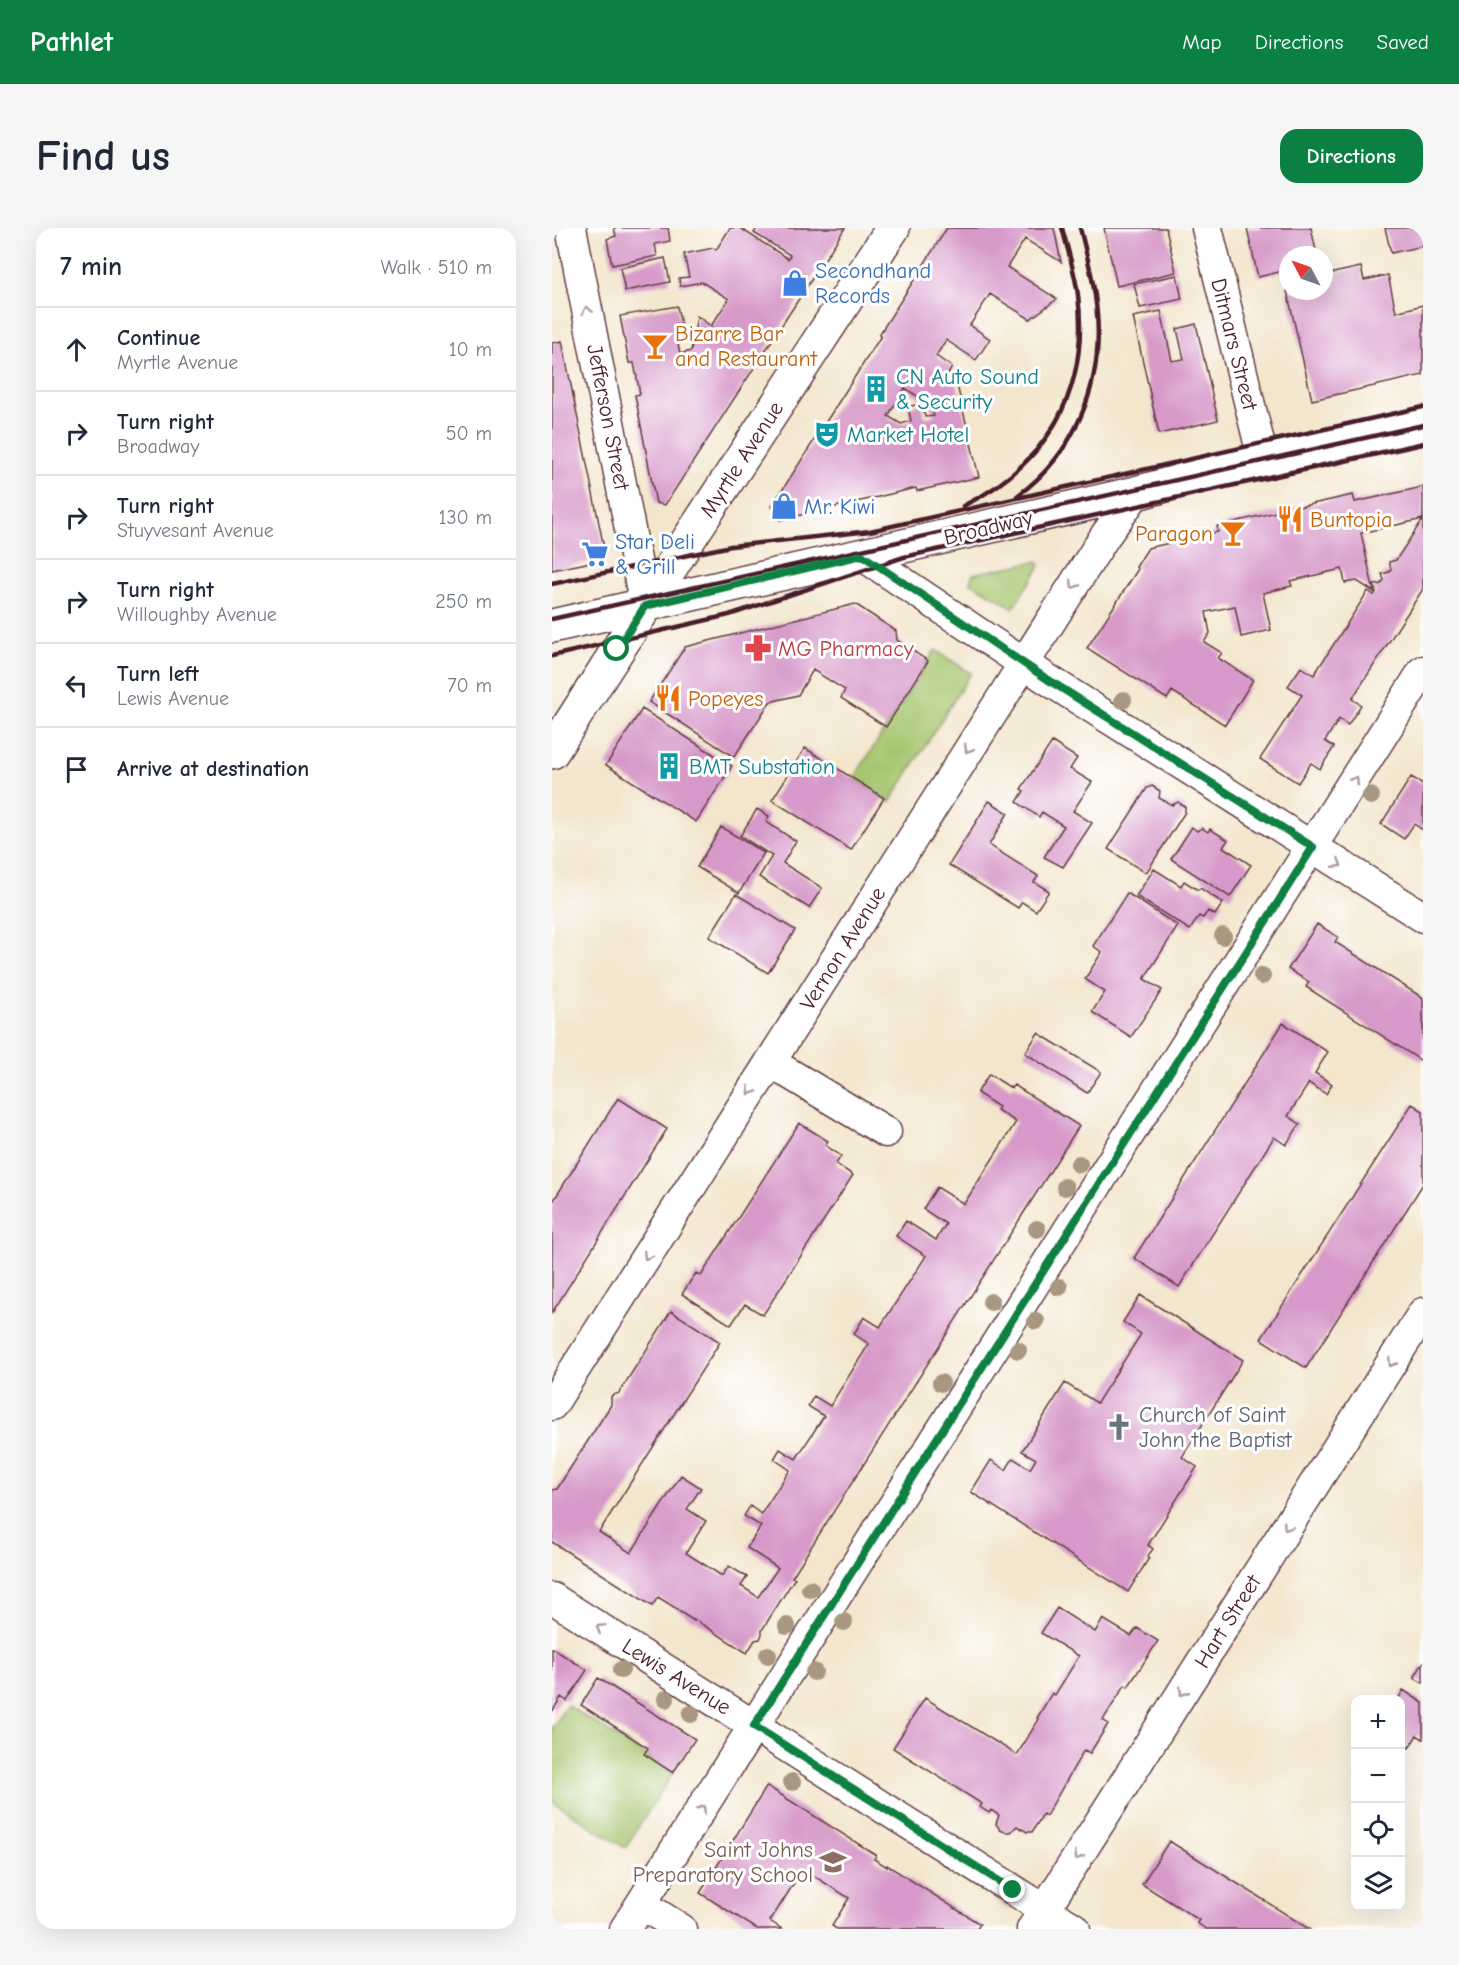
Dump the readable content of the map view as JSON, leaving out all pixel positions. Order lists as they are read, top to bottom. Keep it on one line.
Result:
{"streets":{"main road":["Myrtle Avenue","Broadway"],"street":["Ditmars Street","Jefferson Street","Vernon Avenue","Hart Street","Lewis Avenue"]},"crossings":[["Ditmars Street","Broadway"],["Jefferson Street","Myrtle Avenue"],["Jefferson Street","Broadway"],["Myrtle Avenue","Broadway"],["Broadway","Vernon Avenue"],["Hart Street","Lewis Avenue"]],"one_way":["Jefferson Street","Vernon Avenue","Hart Street","Lewis Avenue"],"places":{"shop":["Secondhand Records","Mr. Kiwi"],"bar":["Bizarre Bar and Restaurant","Paragon"],"building":["CN Auto Sound & Security","BMT Substation"],"theatre":["Market Hotel"],"restaurant":["Buntopia","Popeyes"],"supermarket":["Star Deli & Grill"],"pharmacy":["MG Pharmacy"],"church":["Church of Saint John the Baptist"],"school or university":["Saint Johns Preparatory School"]},"north":"top left","page":{"header":"Pathlet","nav":["Map","Directions","Saved"],"buttons":"Directions","title":"Find us","heading":["7 min","Walk · 510 m"],"list":[["Continue","Myrtle Avenue","10 m"],["Turn right","Broadway","50 m"],["Turn right","Stuyvesant Avenue","130 m"],["Turn right","Willoughby Avenue","250 m"],["Turn left","Lewis Avenue","70 m"],"Arrive at destination"],"map_buttons":["+","−"]}}
